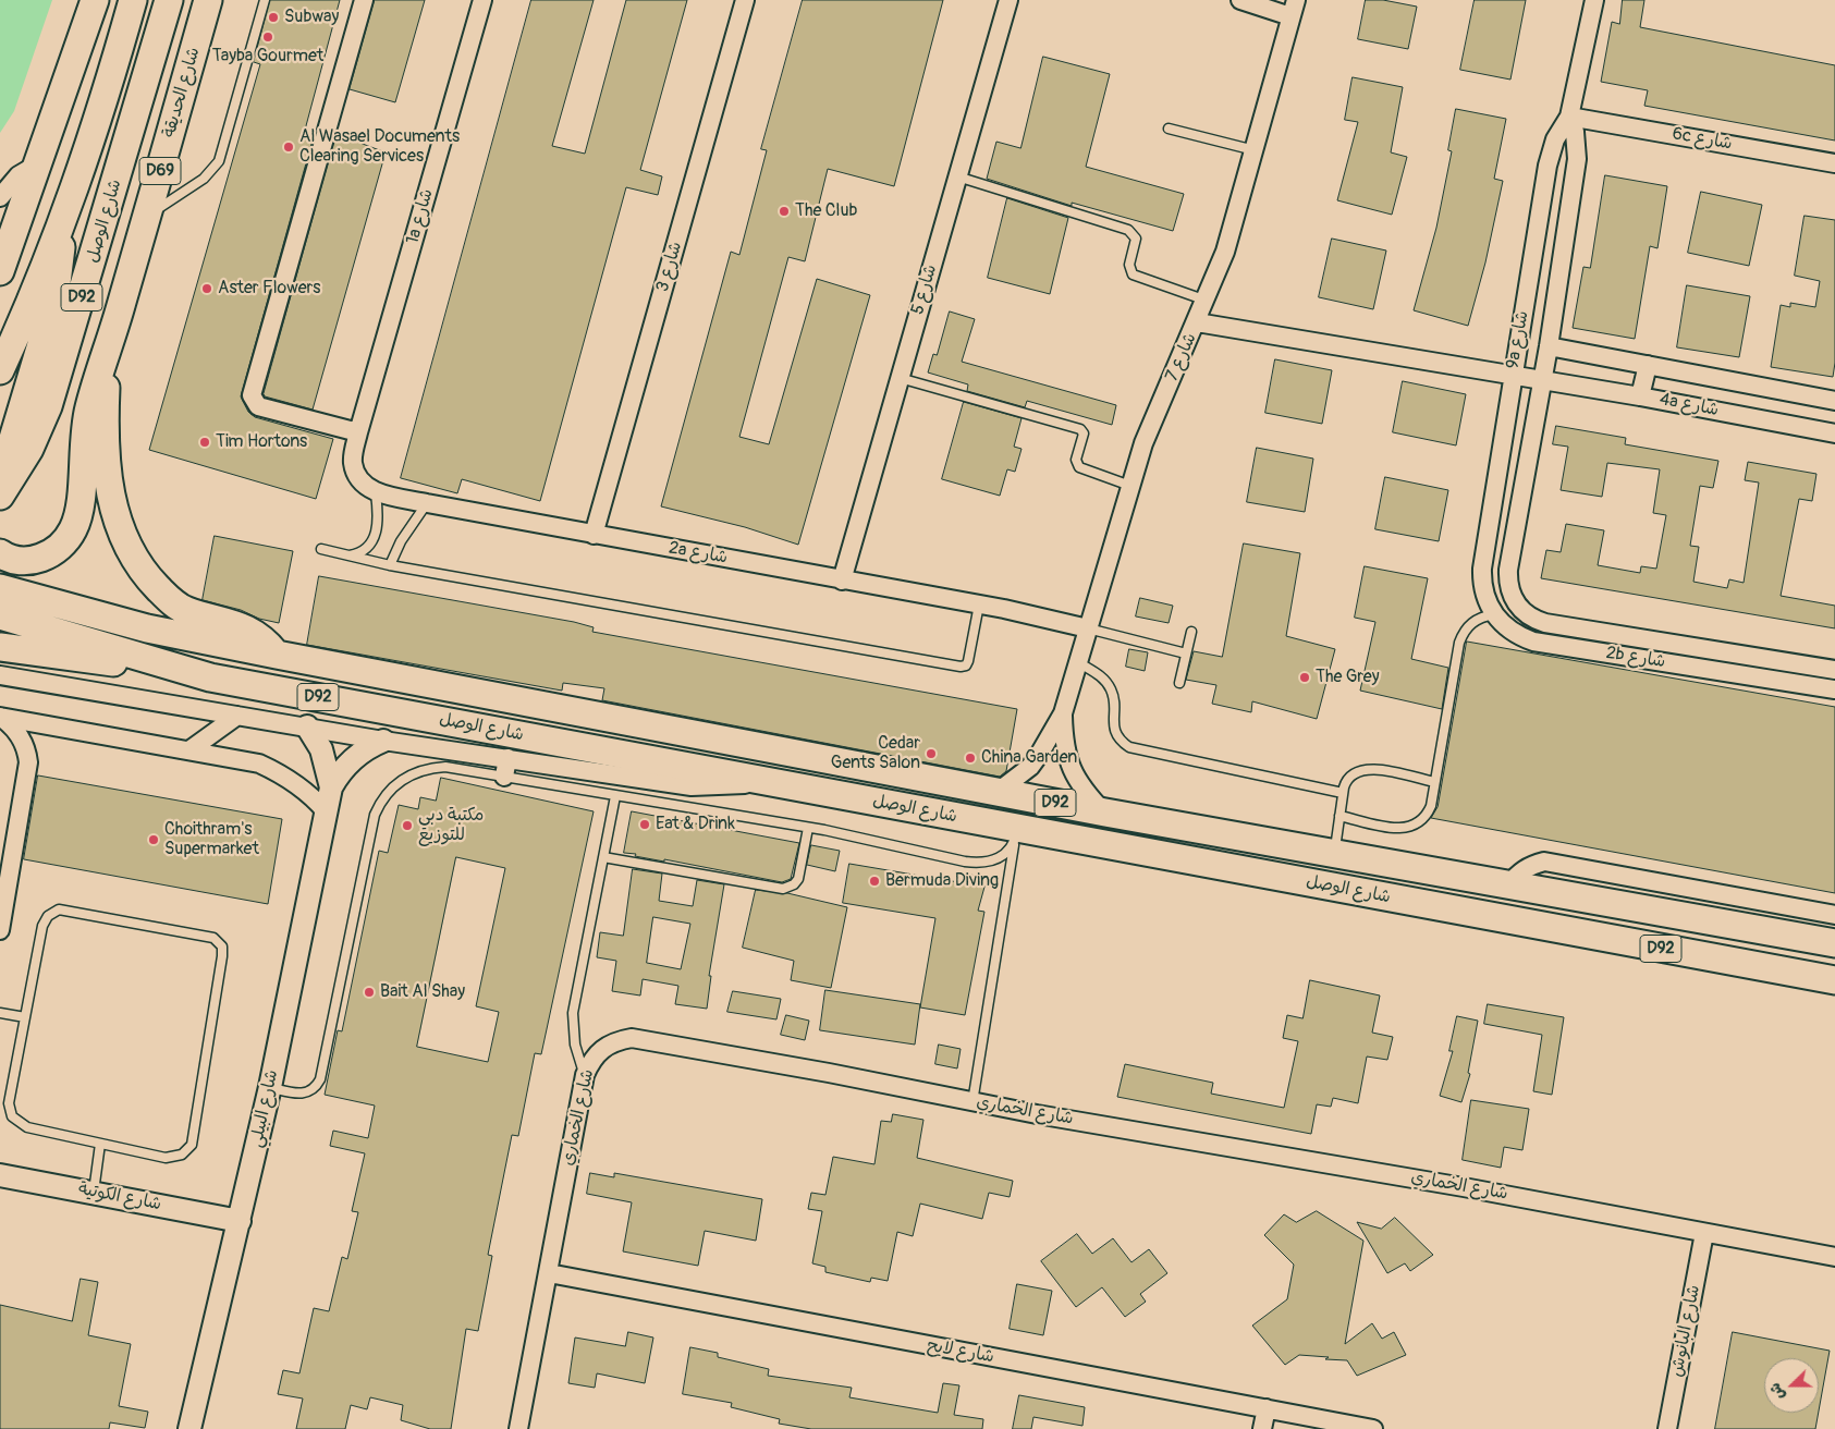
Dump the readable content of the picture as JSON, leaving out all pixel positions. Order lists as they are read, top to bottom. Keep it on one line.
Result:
{"streets":{"main road":["شارع الحديقة","D69","شارع الوصل","D92"],"street":["6c شارع","1a شارع","شارع 3","شارع 5","9a شارع","شارع 7","4a شارع","2a شارع","2b شارع","شارع البيلي","شارع الخماري","شارع الكوتية","شارع البانوش","شارع لايح"]},"crossings":[["6c شارع","9a شارع"],["شارع الوصل","شارع 7"],["شارع 3","2a شارع"],["شارع 5","2a شارع"],["9a شارع","4a شارع"],["9a شارع","2b شارع"],["شارع 7","4a شارع"],["شارع 7","2a شارع"],["شارع البيلي","شارع الكوتية"],["شارع الخماري","شارع البانوش"],["شارع الخماري","شارع لايح"]],"places":["Subway","Tayba Gourmet","Al Wasael Documents Clearing Services","The Club","Aster Flowers","Tim Hortons","The Grey","Cedar Gents Salon","China Garden","Eat & Drink","مكتبة دبي للتوزيع","Choithram's Supermarket","Bermuda Diving","Bait Al Shay"],"north":"left"}
